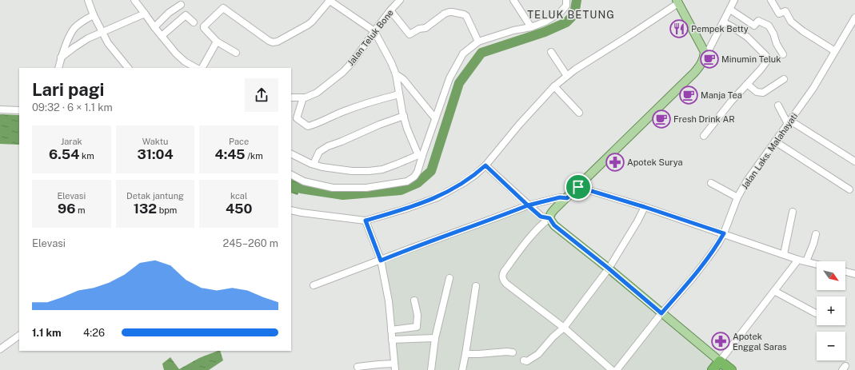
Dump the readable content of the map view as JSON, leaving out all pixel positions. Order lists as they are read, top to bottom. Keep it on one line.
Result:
{"streets":{"street":["Jalan Teluk Bone","Jalan Laks. Malahayati"]},"districts":["TELUK BETUNG"],"places":{"restaurant":["Pempek Betty"],"cafe":["Minumin Teluk","Manja Tea","Fresh Drink AR"],"pharmacy":["Apotek Surya","Apotek Enggal Saras"]},"north":"bottom right","page":{"heading":["Lari pagi","09:32 · 6 × 1.1 km"],"stats":[["Jarak","6.54 km"],["Waktu","31:04"],["Pace","4:45 /km"],["Elevasi","96 m"],["Detak jantung","132 bpm"],["kcal","450"]],"chart":["Elevasi","245–260 m"],"map_buttons":["+","−"],"list":[{"name":"1.1 km","note":"4:26"}]}}
